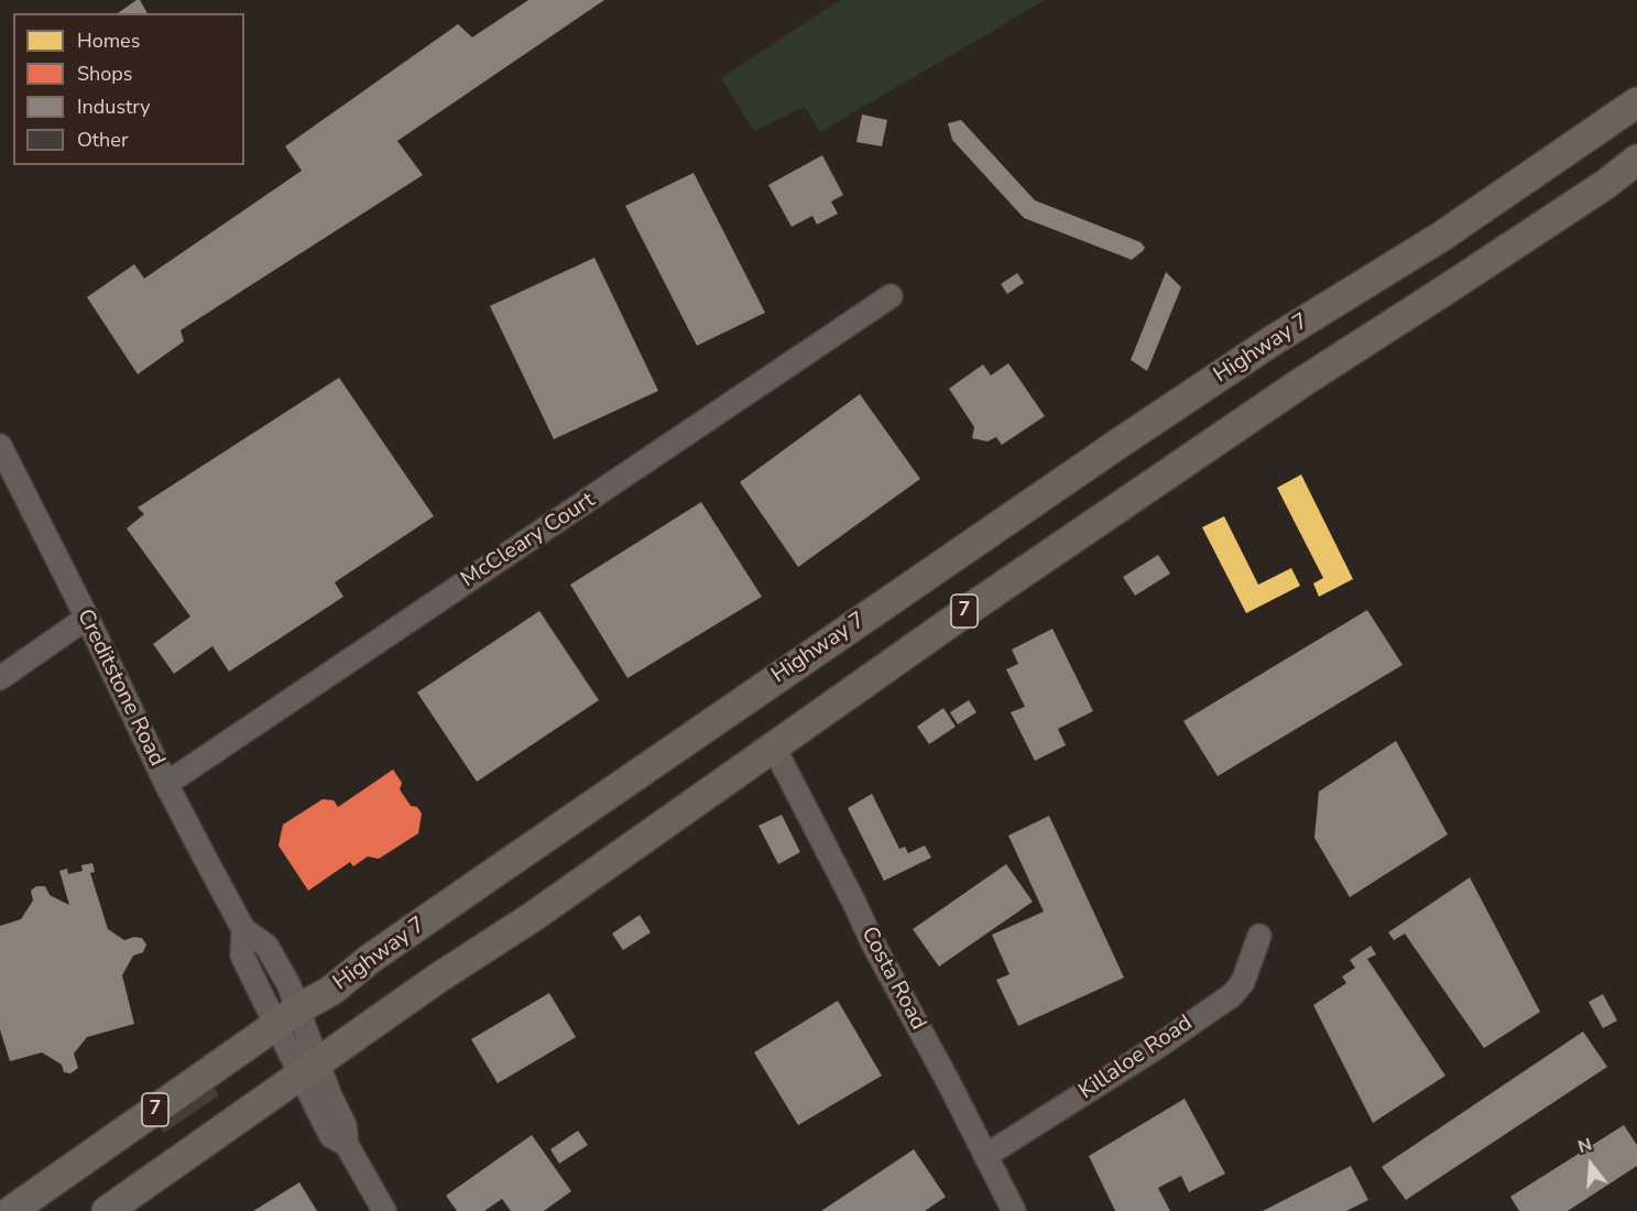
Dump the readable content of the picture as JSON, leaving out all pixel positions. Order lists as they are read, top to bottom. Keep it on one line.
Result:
{"streets":{"main road":["Highway 7","7"],"street":["McCleary Court","Creditstone Road","Costa Road","Killaloe Road"]},"crossings":[["Highway 7","Creditstone Road"],["McCleary Court","Creditstone Road"],["7","Creditstone Road"],["7","Costa Road"],["Costa Road","Killaloe Road"]],"legend":["Homes","Shops","Industry","Other"],"north":"top"}
